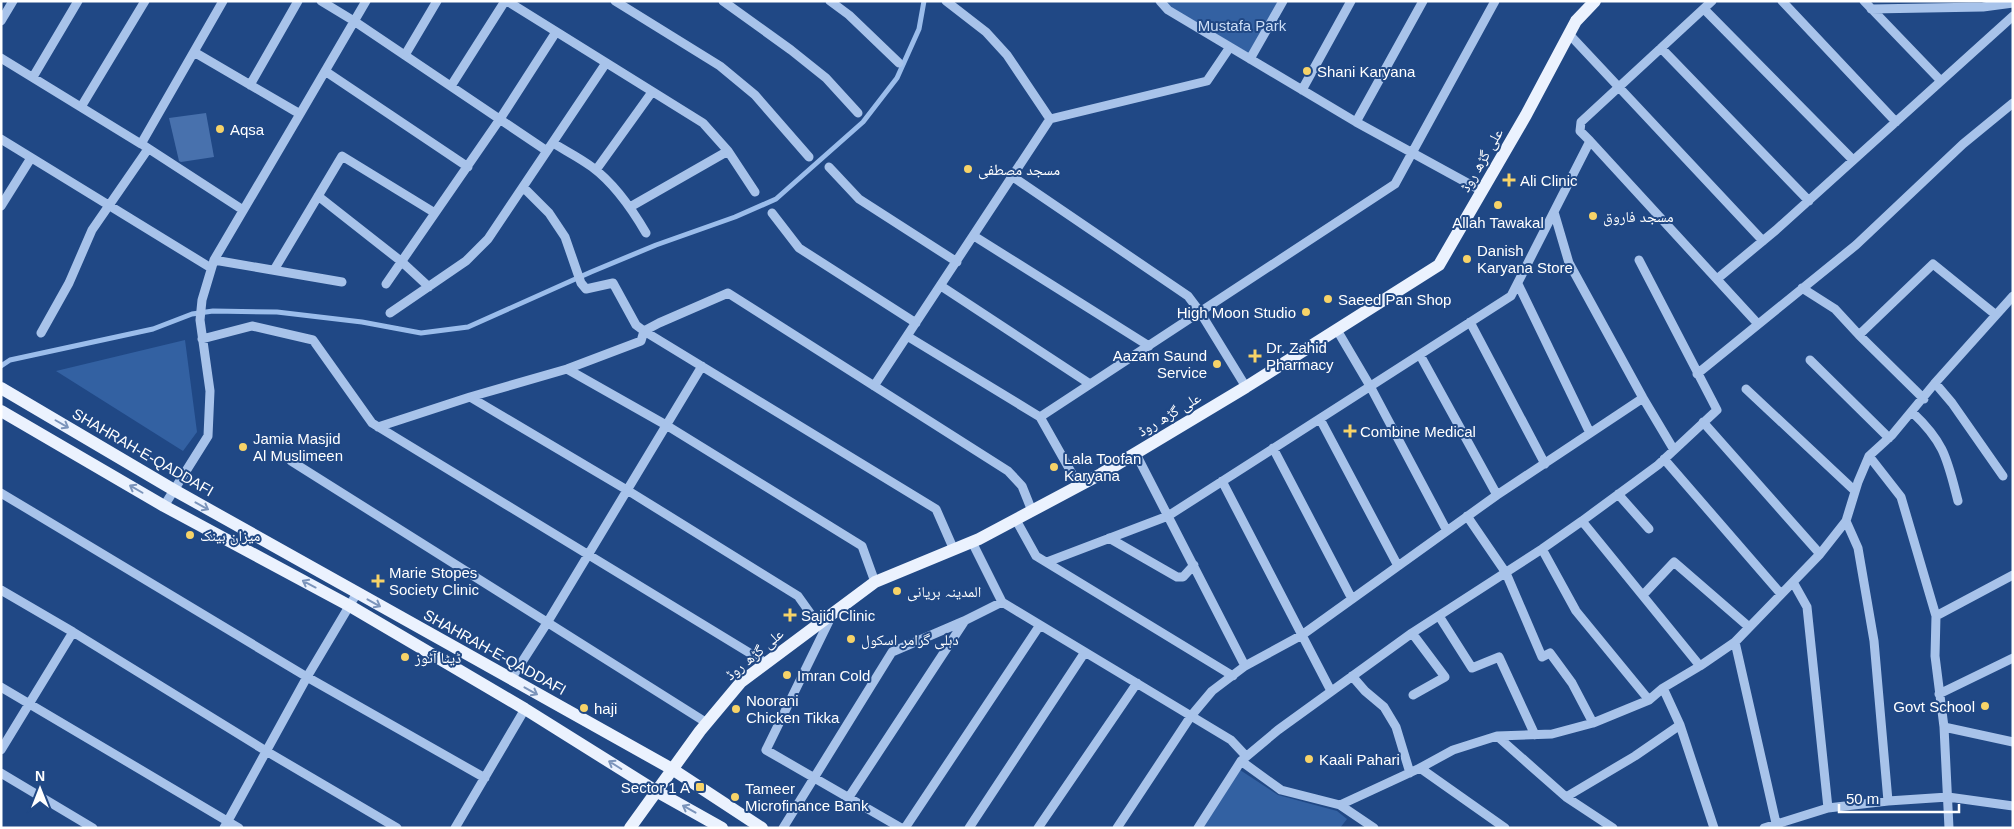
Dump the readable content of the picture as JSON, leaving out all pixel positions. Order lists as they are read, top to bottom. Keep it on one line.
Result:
{"streets":{"main road":["علی گڑھ روڈ","SHAHRAH-E-QADDAFI"]},"crossings":[["علی گڑھ روڈ","SHAHRAH-E-QADDAFI"]],"parks":["Mustafa Park"],"places":{"other":["Shani Karyana","Aqsa","مسجد مصطفی","Allah Tawakal","مسجد فاروق","Danish Karyana Store","Saeed Pan Shop","High Moon Studio","Aazam Saund Service","Jamia Masjid Al Muslimeen","Lala Toofan Karyana","میزان بینک","المدینہ بریانی","دہلی گرامر اسکول","ڈیٹا آٹوز","Imran Cold","Govt School","haji","Noorani Chicken Tikka","Kaali Pahari","Tameer Microfinance Bank"],"health":["Ali Clinic","Dr. Zahid Pharmacy","Combine Medical","Marie Stopes Society Clinic","Sajid Clinic"],"transit":["Sector 1 A"]},"scale_bar":"50 m","north":"top"}
